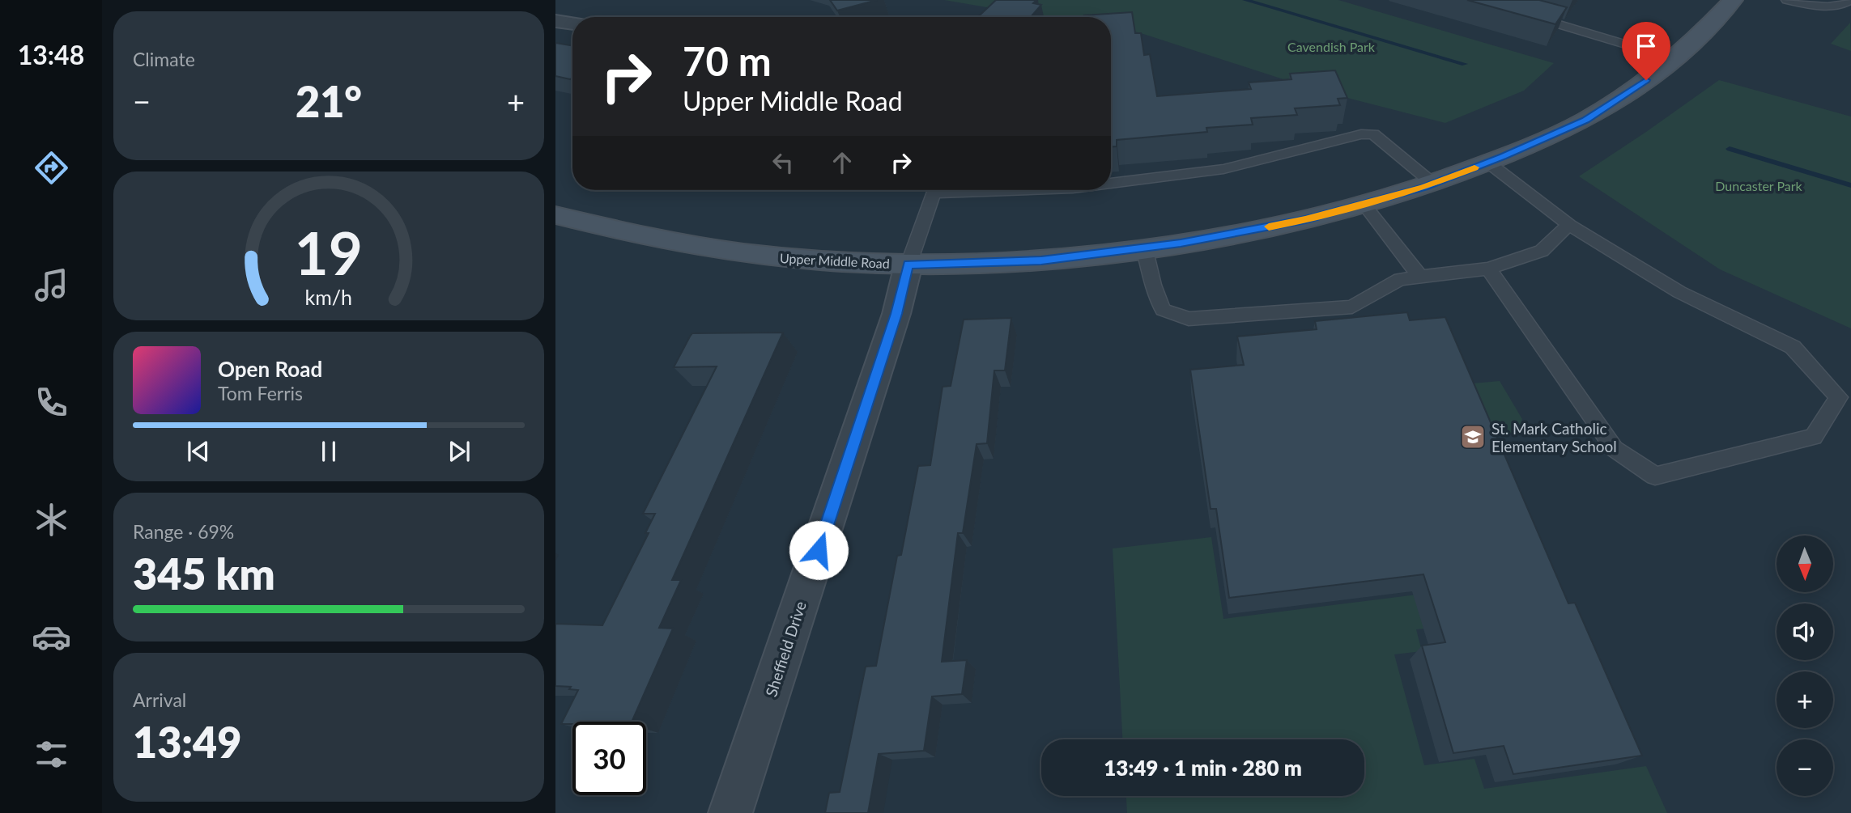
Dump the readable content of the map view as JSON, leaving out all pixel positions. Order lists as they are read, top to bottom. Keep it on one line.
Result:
{"streets":{"main road":["Upper Middle Road"],"street":["Sheffield Drive"]},"crossings":[["Upper Middle Road","Sheffield Drive"]],"parks":["Cavendish Park","Duncaster Park"],"places":{"school or university":["St. Mark Catholic Elementary School"]},"north":"bottom","page":{"tabs":"13:48","tile":["Climate",["Range · 69%","345 km"],["Arrival","13:49"]],"turn":["70 m","Upper Middle Road"],"heat":["−","21°","+"],"song":["Open Road","Tom Ferris"],"map_buttons":["+","−"],"limit":"30","trip":"13:49 · 1 min · 280 m","gauge":["19","km/h"]}}
